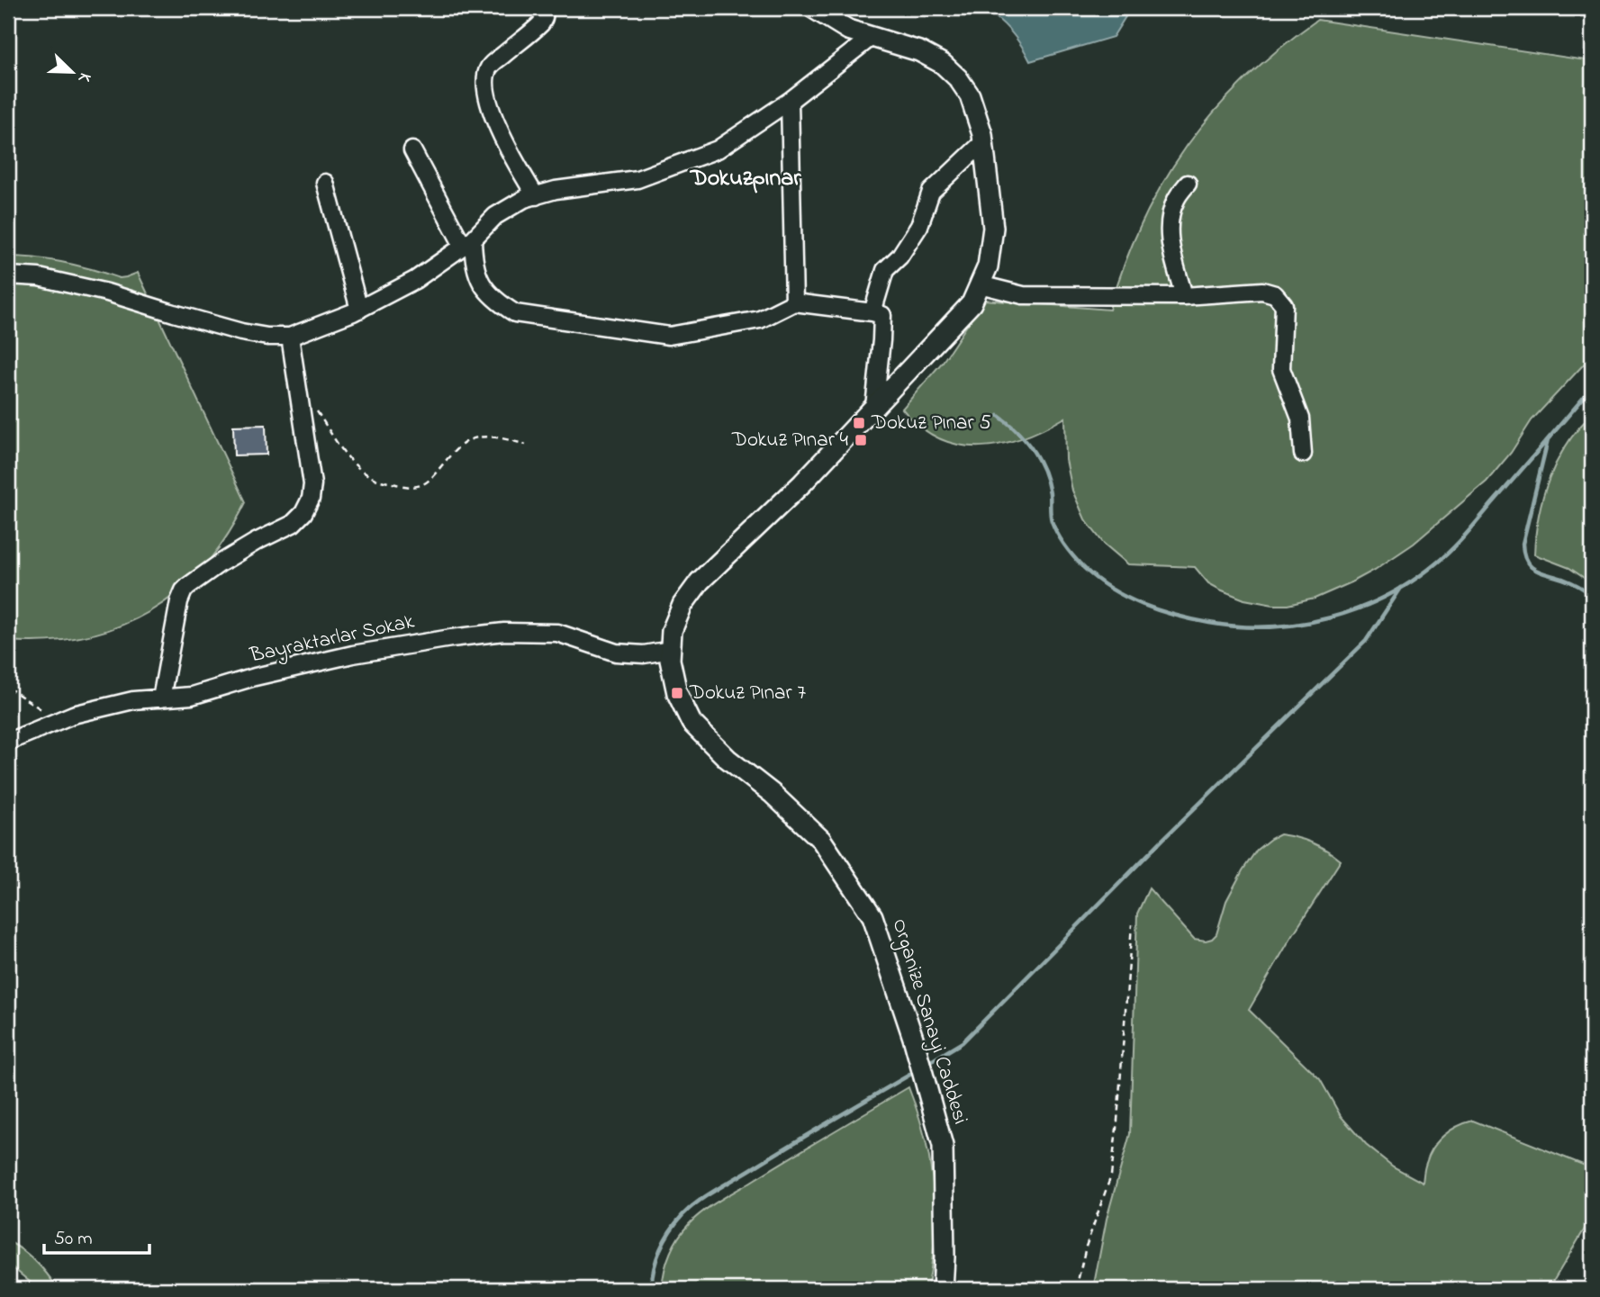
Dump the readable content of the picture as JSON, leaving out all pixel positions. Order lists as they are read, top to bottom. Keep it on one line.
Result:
{"streets":{"street":["Bayraktarlar Sokak","Organize Sanayi Caddesi"]},"crossings":[["Bayraktarlar Sokak","Organize Sanayi Caddesi"]],"districts":["Dokuzpınar"],"places":{"transit":["Dokuz Pınar 5","Dokuz Pınar 4","Dokuz Pınar 7"]},"scale_bar":"50 m","north":"bottom right"}
